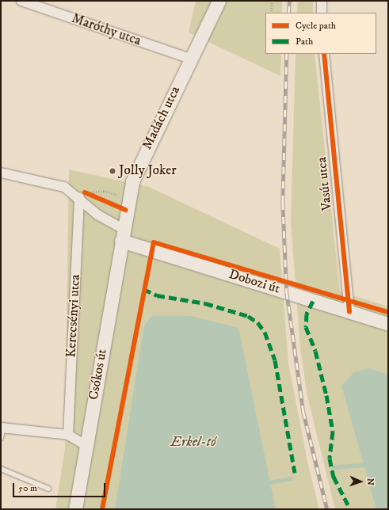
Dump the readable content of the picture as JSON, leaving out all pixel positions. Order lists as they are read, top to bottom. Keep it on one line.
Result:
{"streets":{"main road":["Madách utca","Dobozi út","Csókos út"],"street":["Maróthy utca","Vasút utca","Kerecsényi utca"]},"crossings":[["Maróthy utca","Madách utca"],["Madách utca","Dobozi út"],["Madách utca","Csókos út"],["Vasút utca","Dobozi út"],["Dobozi út","Csókos út"]],"water":["Erkel-tó"],"places":["Jolly Joker"],"legend":["Cycle path","Path"],"scale_bar":"50 m","north":"right"}
